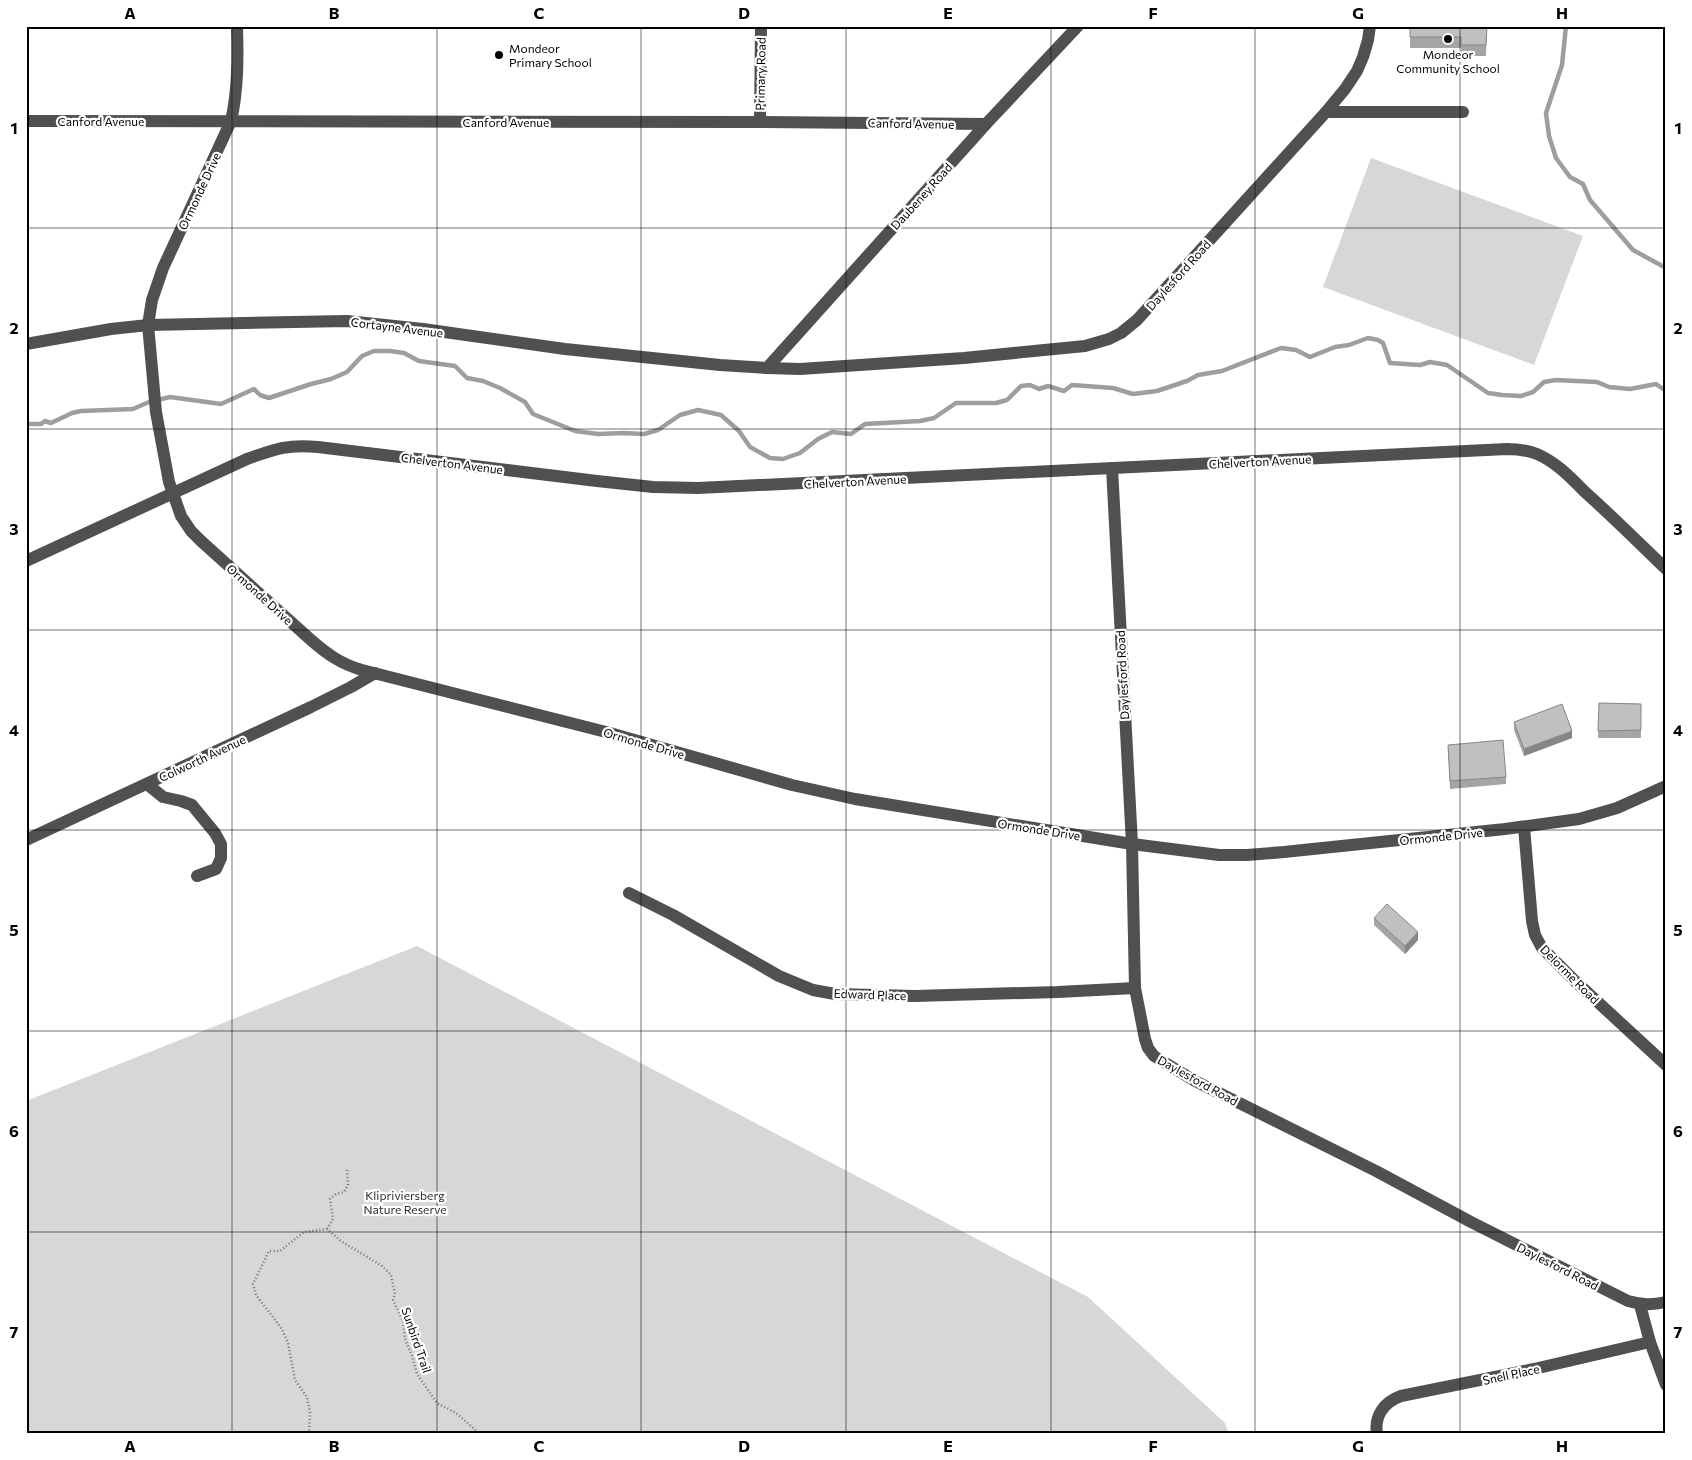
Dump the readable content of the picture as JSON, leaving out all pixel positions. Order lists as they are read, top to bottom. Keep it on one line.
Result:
{"streets":{"street":["Primary Road","Canford Avenue","Ormonde Drive","Daubeney Road","Daylesford Road","Cortayne Avenue","Chelverton Avenue","Colworth Avenue","Delorme Road","Edward Place","Snell Place"],"path":["Sunbird Trail"]},"crossings":[["Primary Road","Canford Avenue"],["Canford Avenue","Ormonde Drive"],["Canford Avenue","Daubeney Road"],["Ormonde Drive","Daylesford Road"],["Ormonde Drive","Cortayne Avenue"],["Ormonde Drive","Chelverton Avenue"],["Ormonde Drive","Colworth Avenue"],["Ormonde Drive","Delorme Road"],["Daubeney Road","Daylesford Road"],["Daubeney Road","Cortayne Avenue"],["Daylesford Road","Cortayne Avenue"],["Daylesford Road","Chelverton Avenue"],["Daylesford Road","Edward Place"]],"parks":["Klipriviersberg Nature Reserve"],"places":["Mondeor Community School","Mondeor Primary School"],"grid":{"columns":["A","B","C","D","E","F","G","H"],"rows":["1","2","3","4","5","6","7"]}}
